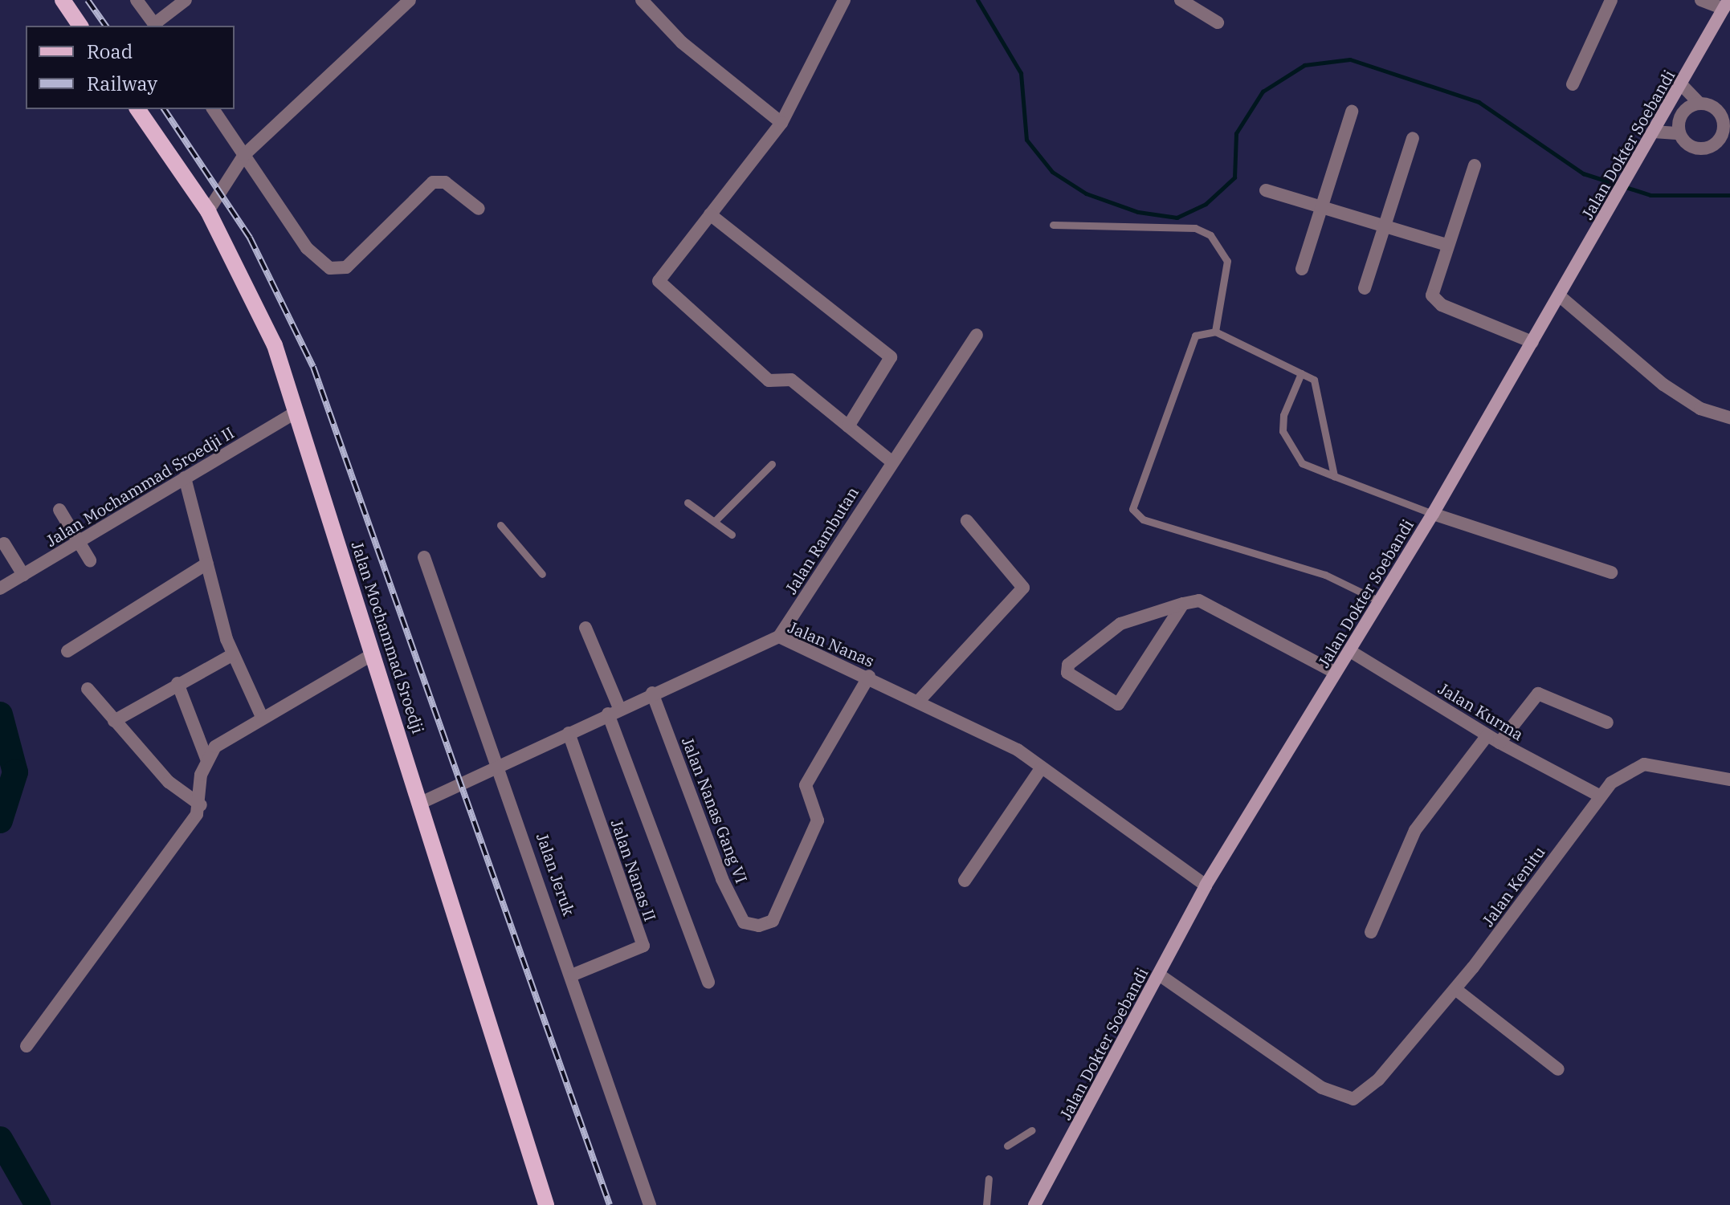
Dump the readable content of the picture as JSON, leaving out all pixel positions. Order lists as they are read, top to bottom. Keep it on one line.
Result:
{"streets":{"main road":["Jalan Dokter Soebandi","Jalan Mochammad Sroedji"],"street":["Jalan Mochammad Sroedji II","Jalan Rambutan","Jalan Nanas","Jalan Kurma","Jalan Nanas Gang VI","Jalan Nanas II","Jalan Jeruk","Jalan Kenitu"]},"crossings":[["Jalan Dokter Soebandi","Jalan Nanas"],["Jalan Dokter Soebandi","Jalan Kurma"],["Jalan Dokter Soebandi","Jalan Kenitu"],["Jalan Mochammad Sroedji II","Jalan Mochammad Sroedji"],["Jalan Rambutan","Jalan Nanas"],["Jalan Mochammad Sroedji","Jalan Nanas"],["Jalan Nanas","Jalan Nanas Gang VI"],["Jalan Nanas","Jalan Nanas II"],["Jalan Nanas","Jalan Jeruk"],["Jalan Kurma","Jalan Kenitu"],["Jalan Nanas II","Jalan Jeruk"]],"legend":["Road","Railway"]}
